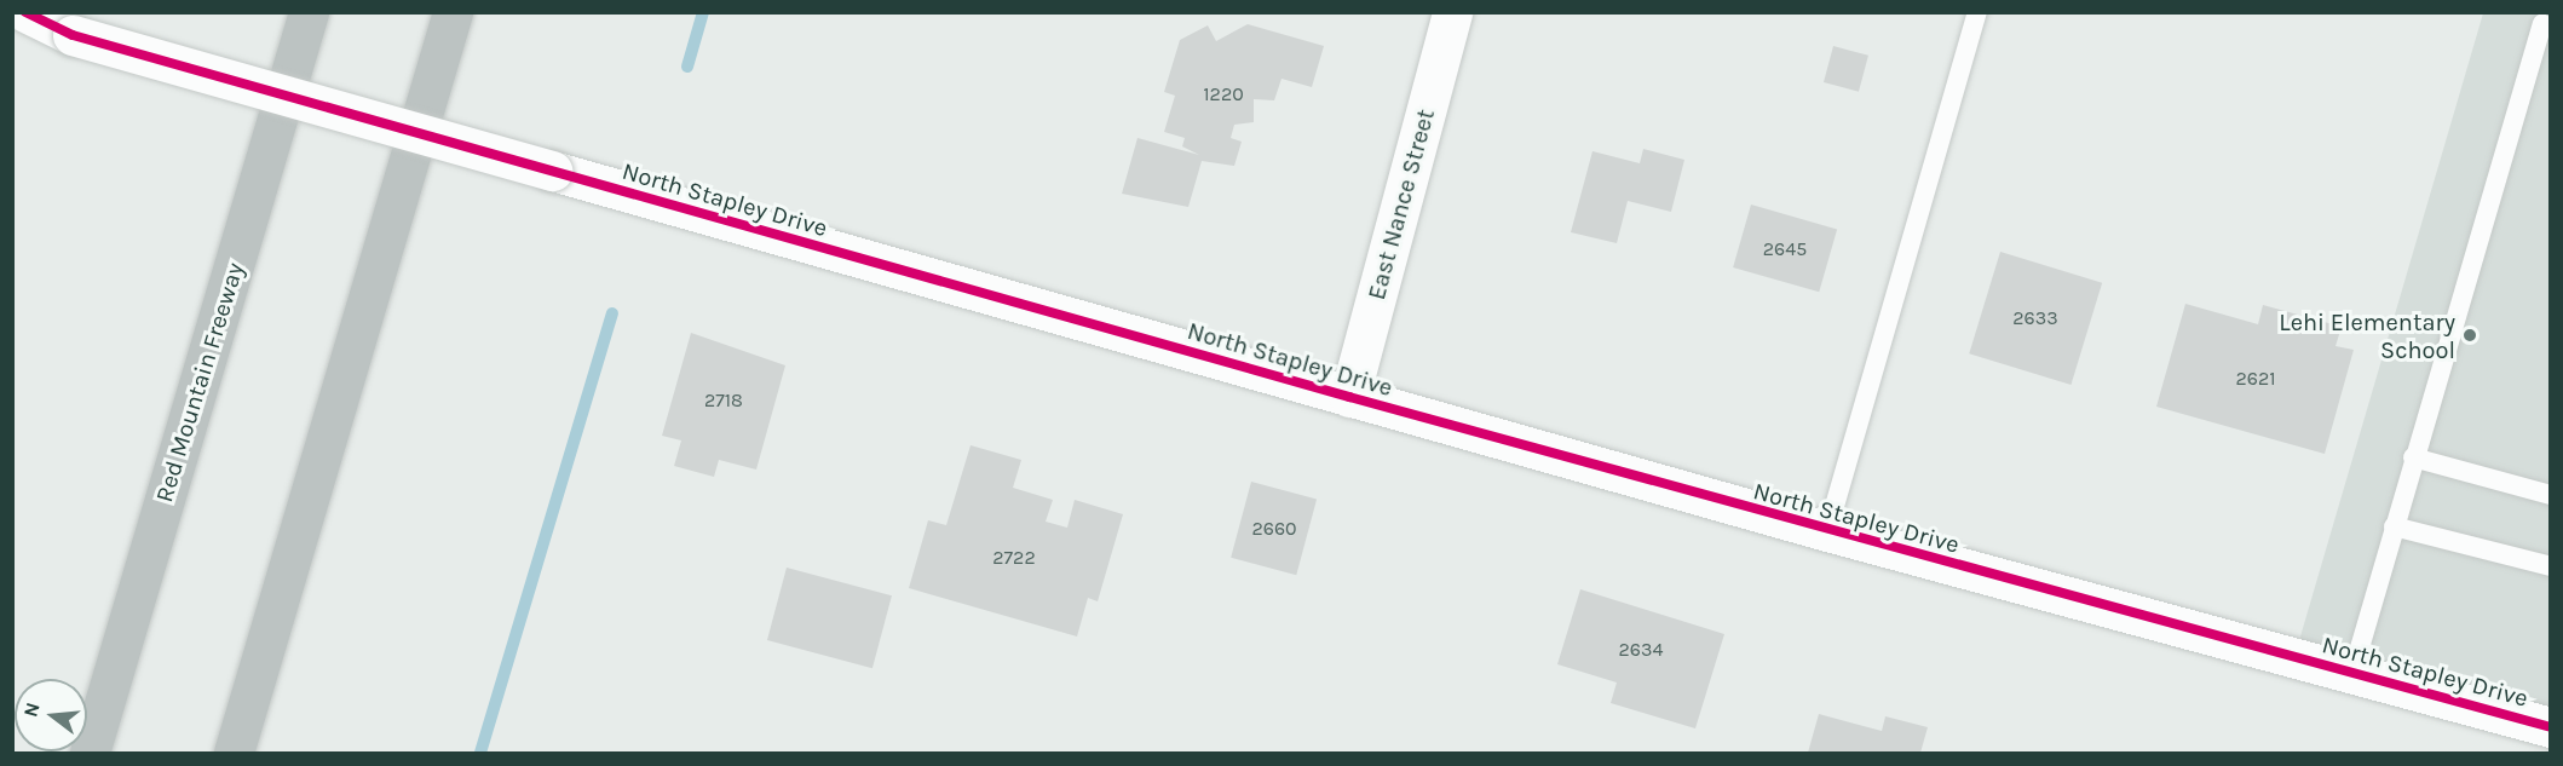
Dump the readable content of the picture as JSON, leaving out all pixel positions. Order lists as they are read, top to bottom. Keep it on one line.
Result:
{"streets":{"highway":["Red Mountain Freeway"],"street":["North Stapley Drive","East Nance Street"]},"crossings":[["North Stapley Drive","East Nance Street"]],"places":["Lehi Elementary School"],"house_numbers":["1220","2645","2633","2621","2718","2660","2722","2634"],"north":"left"}
